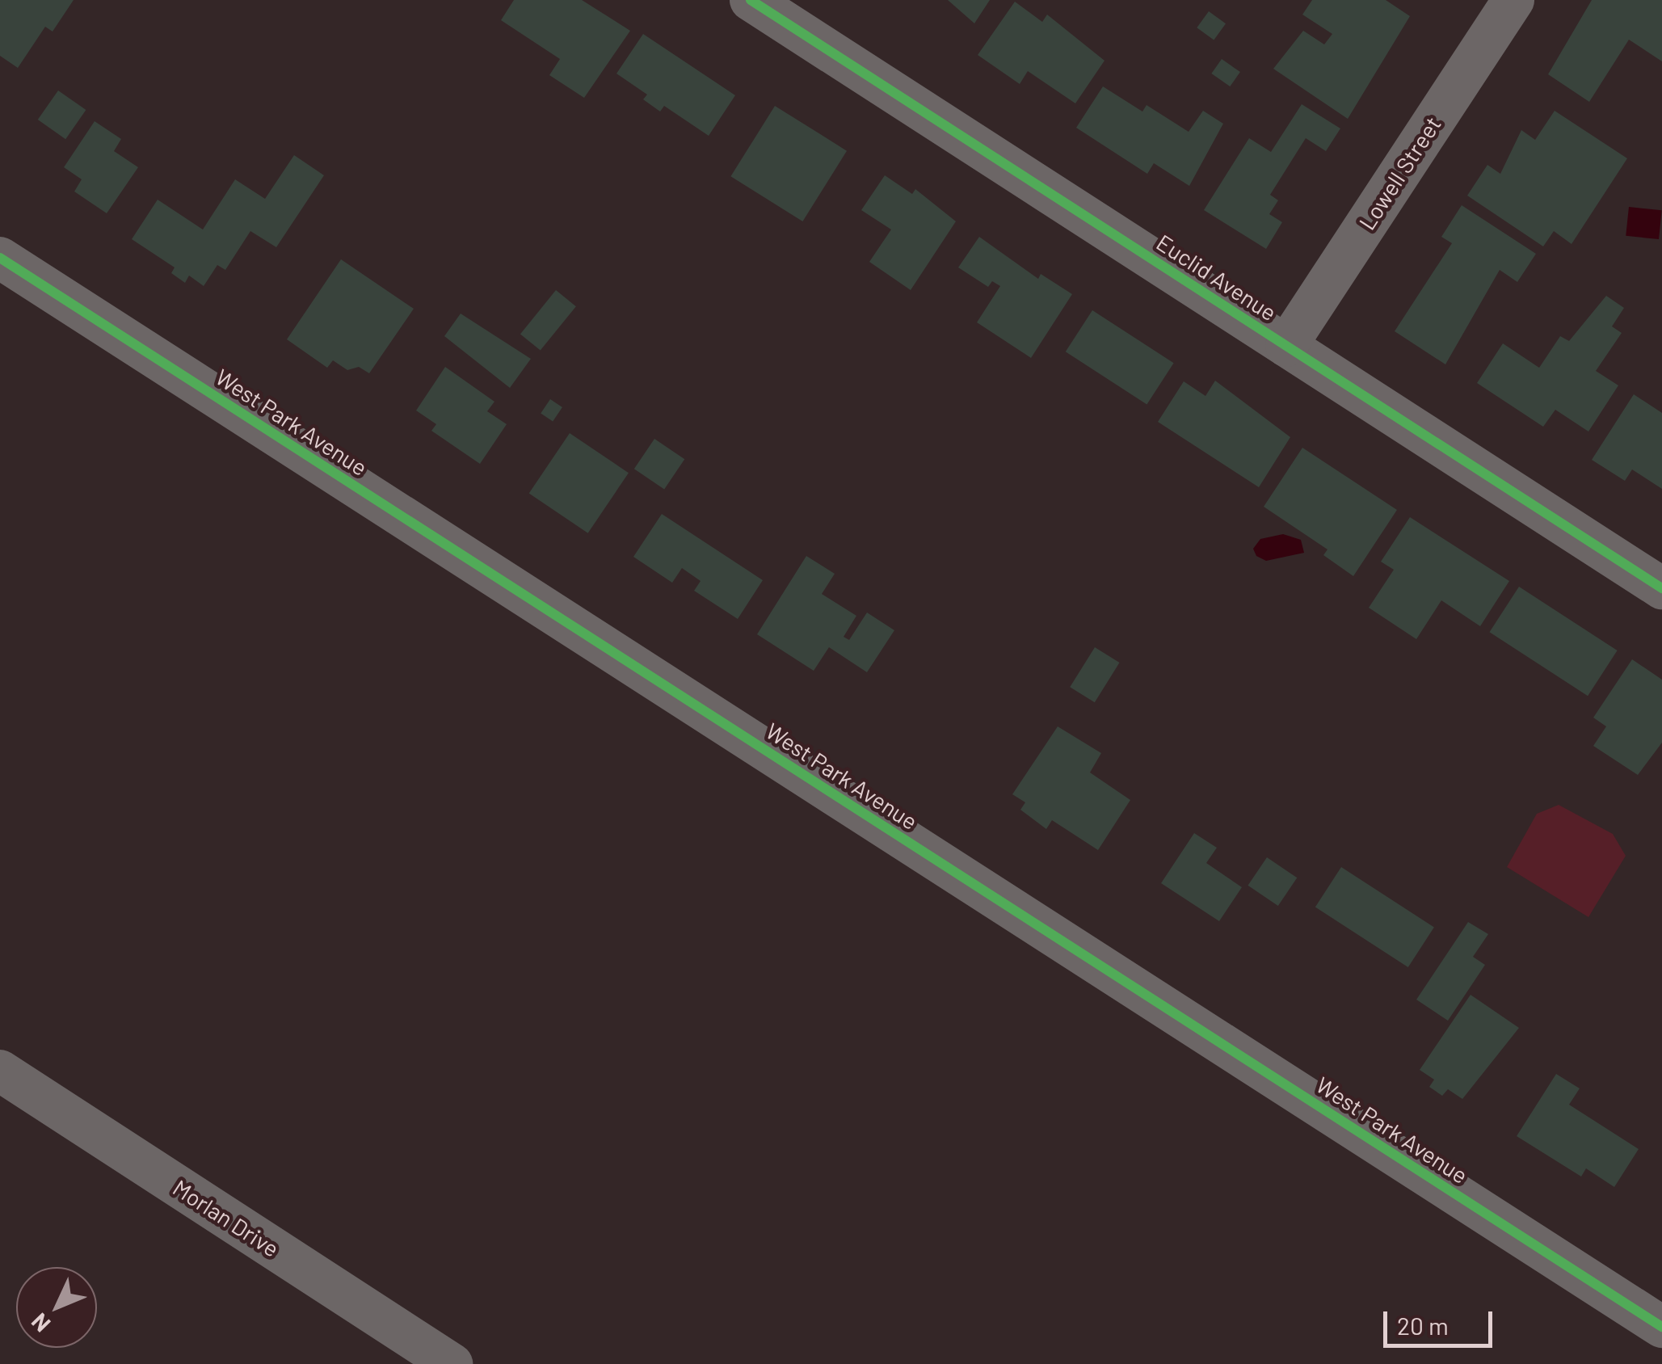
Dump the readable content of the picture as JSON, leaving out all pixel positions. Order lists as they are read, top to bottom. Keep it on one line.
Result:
{"streets":{"street":["Lowell Street","Euclid Avenue","West Park Avenue","Morlan Drive"]},"crossings":[["Lowell Street","Euclid Avenue"]],"scale_bar":"20 m","north":"bottom left"}
